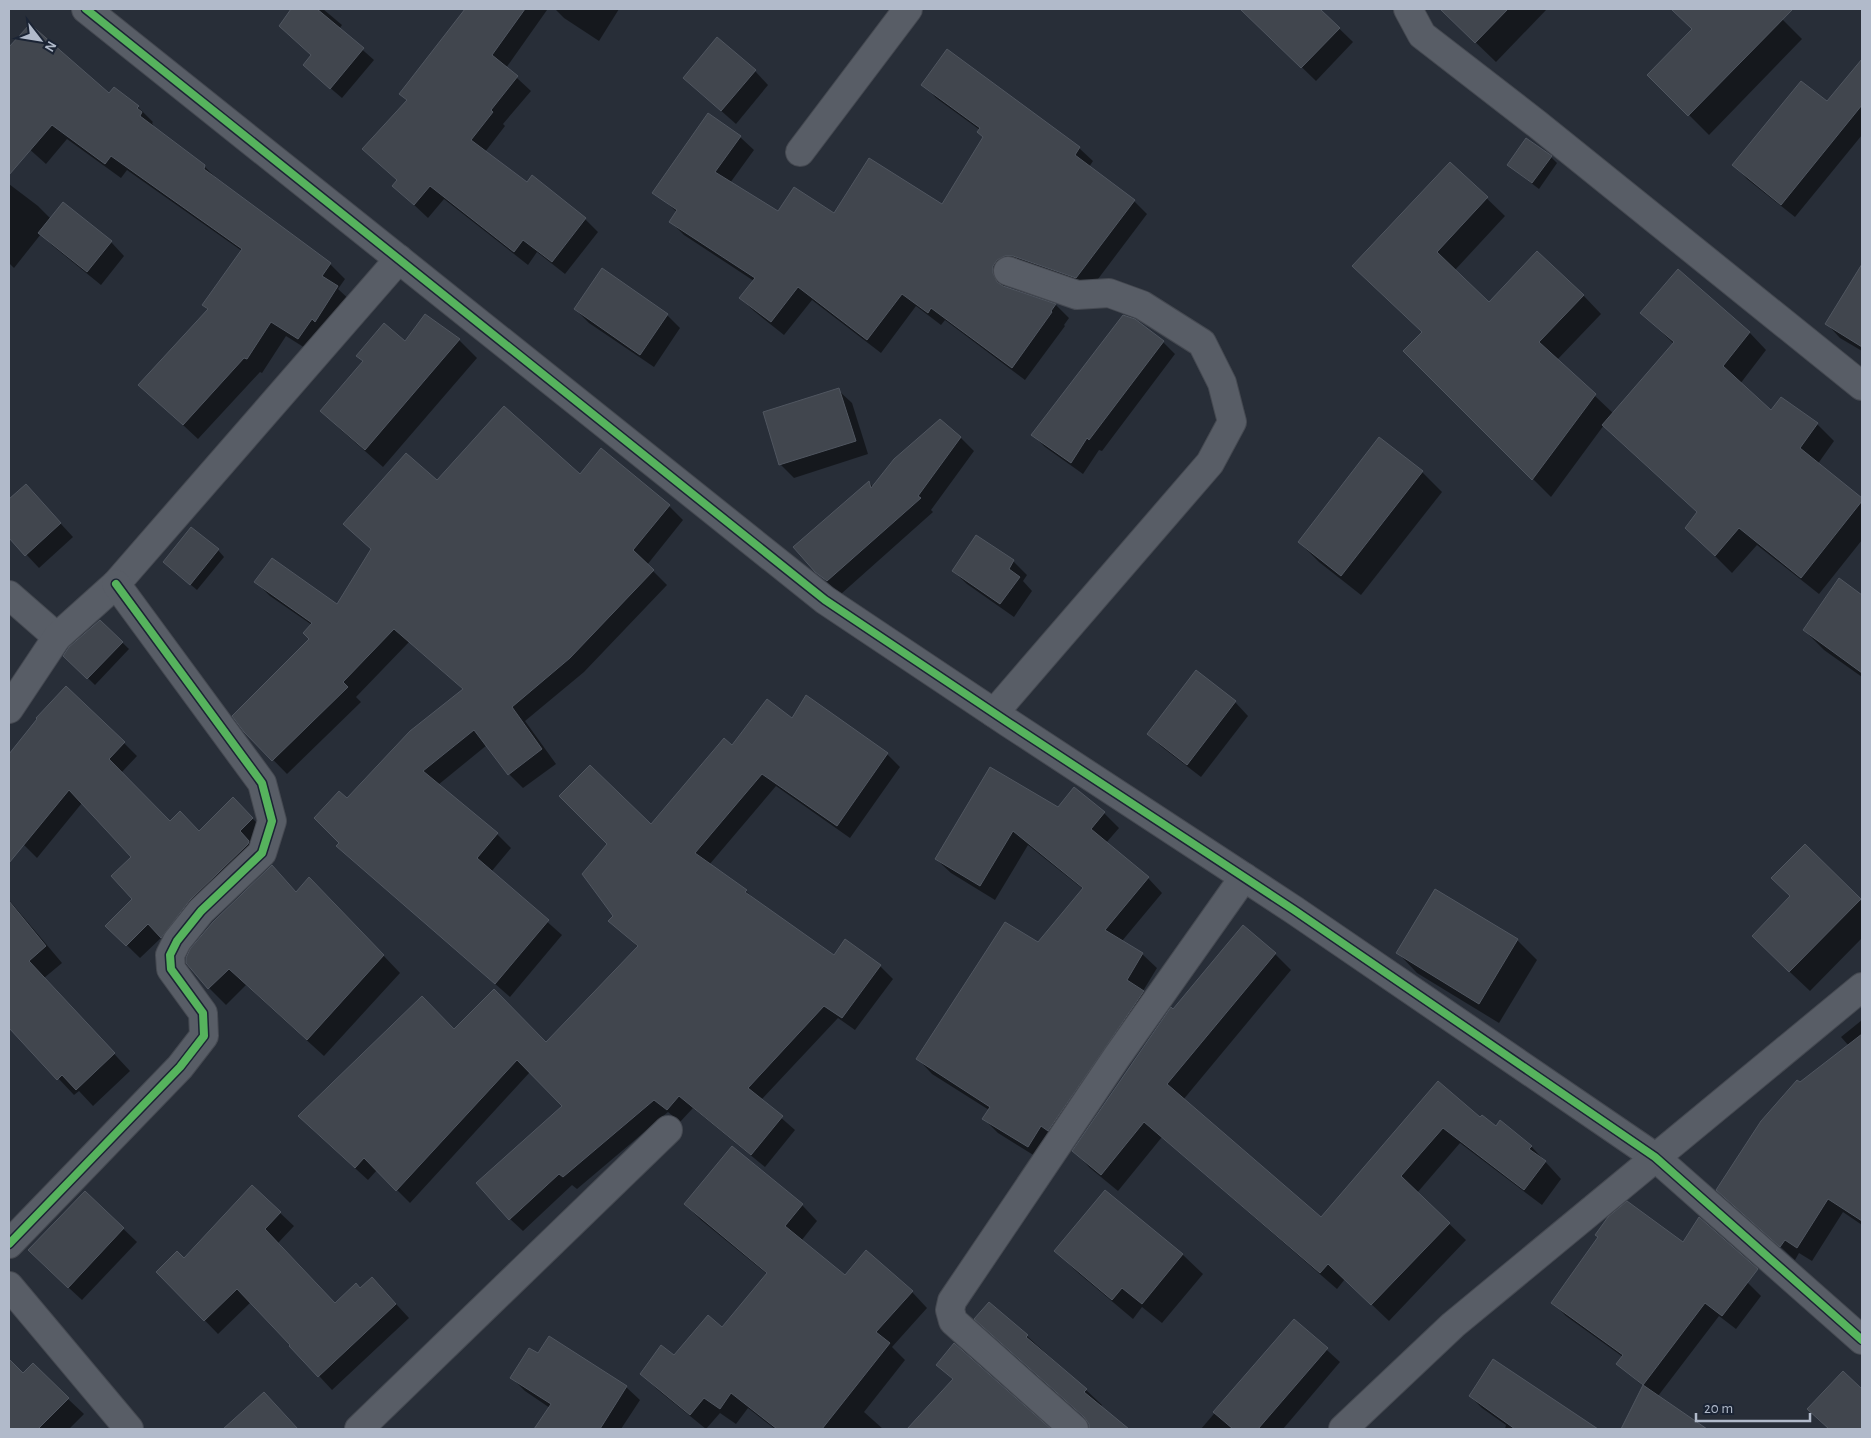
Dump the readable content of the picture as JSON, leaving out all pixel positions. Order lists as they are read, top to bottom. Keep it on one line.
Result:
{"scale_bar":"20 m","north":"bottom right"}
